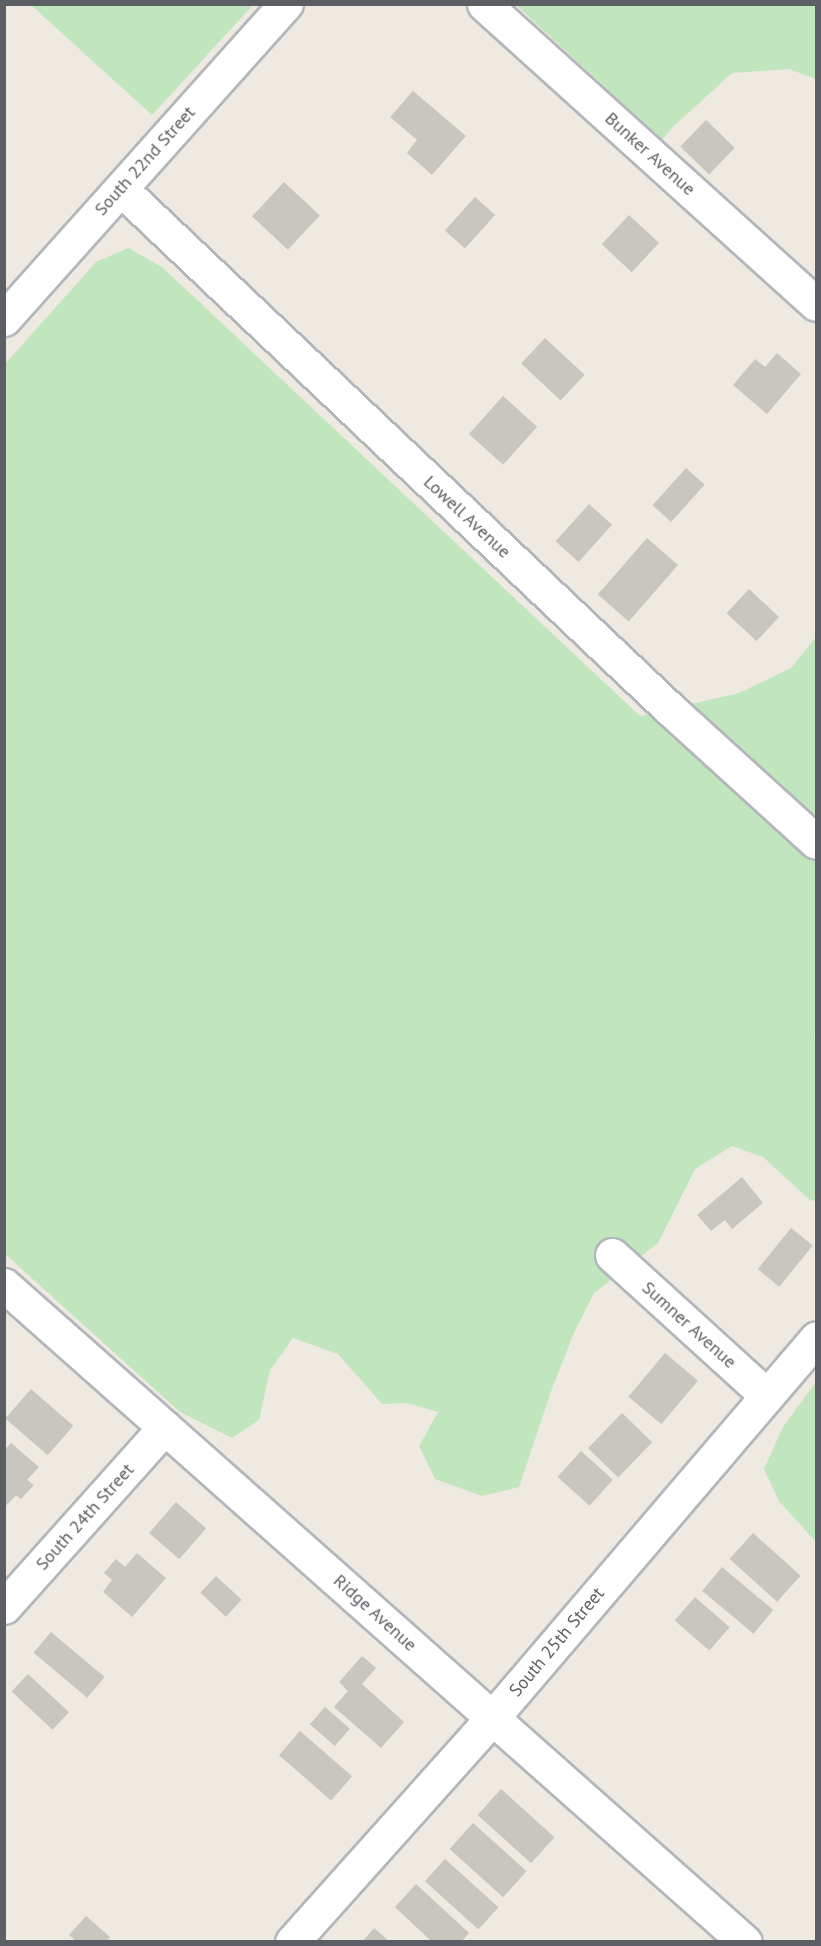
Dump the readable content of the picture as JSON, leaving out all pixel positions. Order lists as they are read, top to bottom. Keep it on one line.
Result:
{"streets":{"street":["Bunker Avenue","South 22nd Street","Lowell Avenue","Sumner Avenue","South 24th Street","Ridge Avenue","South 25th Street"]},"crossings":[["South 22nd Street","Lowell Avenue"],["Sumner Avenue","South 25th Street"],["South 24th Street","Ridge Avenue"],["Ridge Avenue","South 25th Street"]]}
